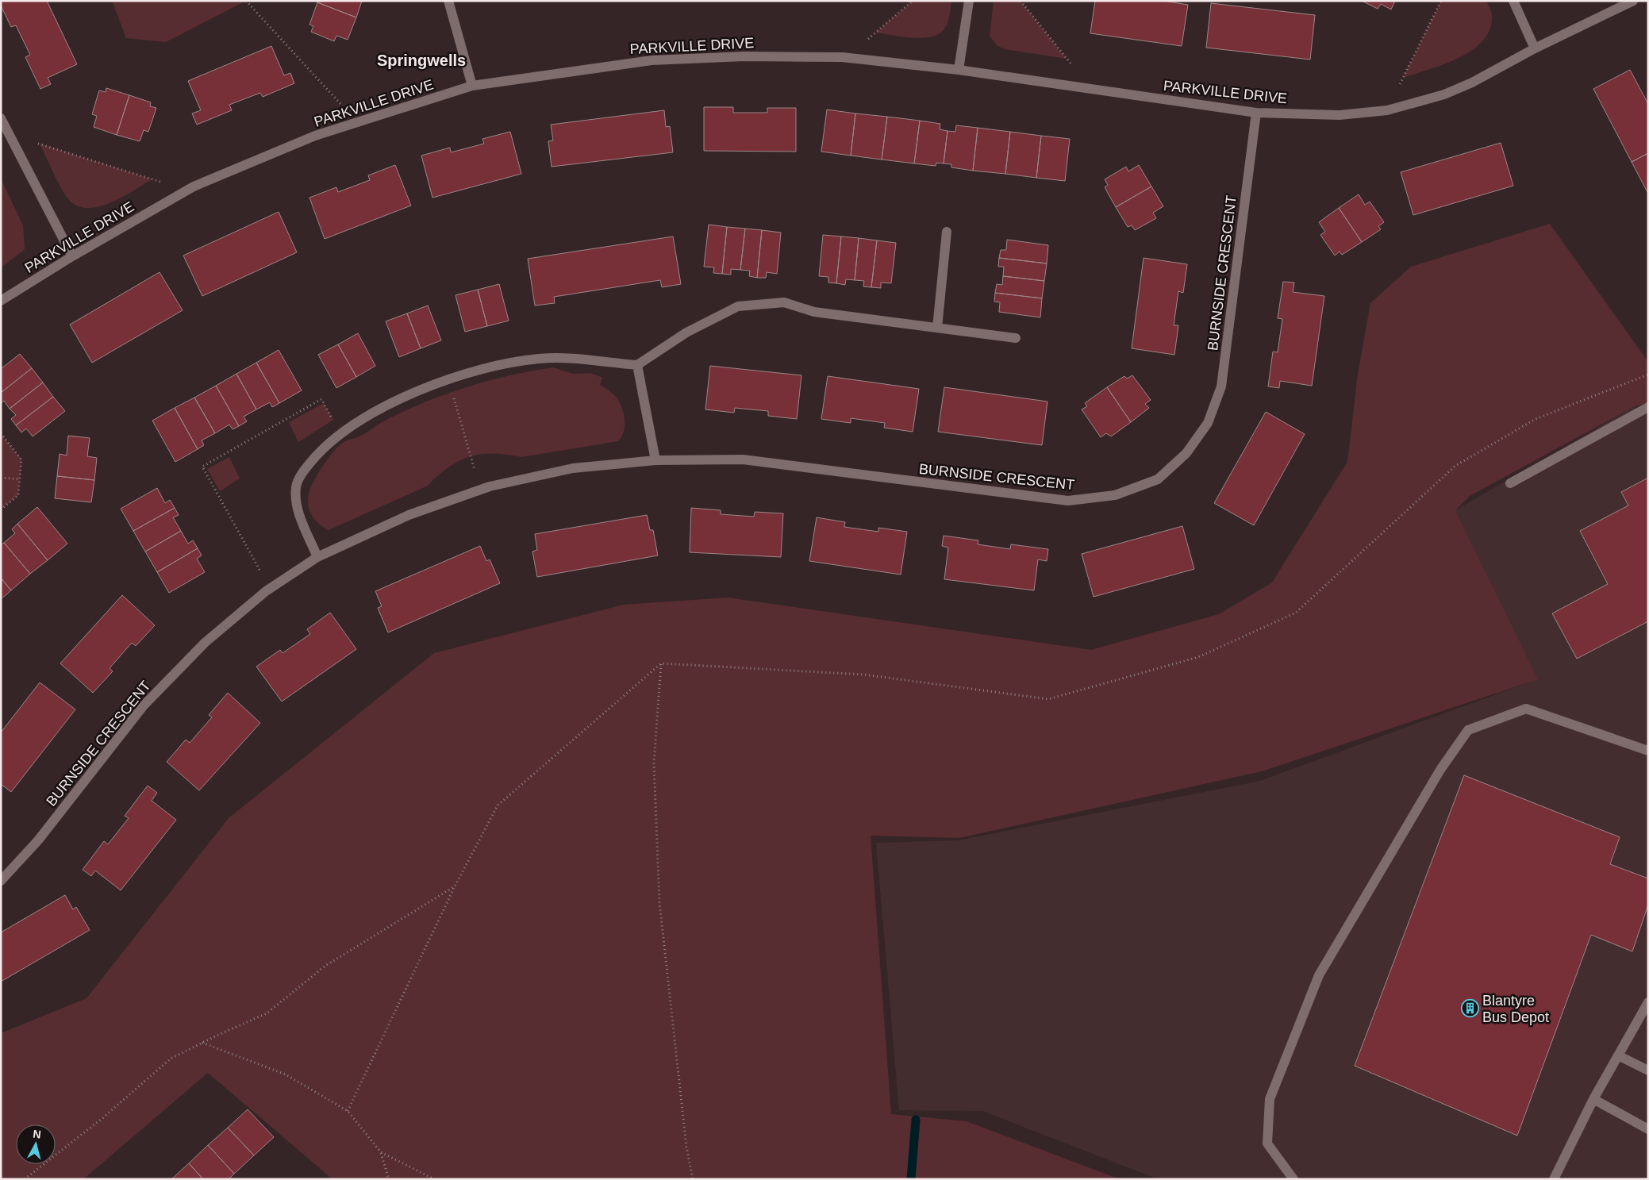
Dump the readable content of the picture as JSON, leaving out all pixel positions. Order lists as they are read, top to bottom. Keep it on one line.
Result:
{"streets":{"street":["PARKVILLE DRIVE","BURNSIDE CRESCENT"]},"crossings":[["PARKVILLE DRIVE","BURNSIDE CRESCENT"]],"districts":["Springwells"],"places":{"building":["Blantyre Bus Depot"]},"north":"top"}
